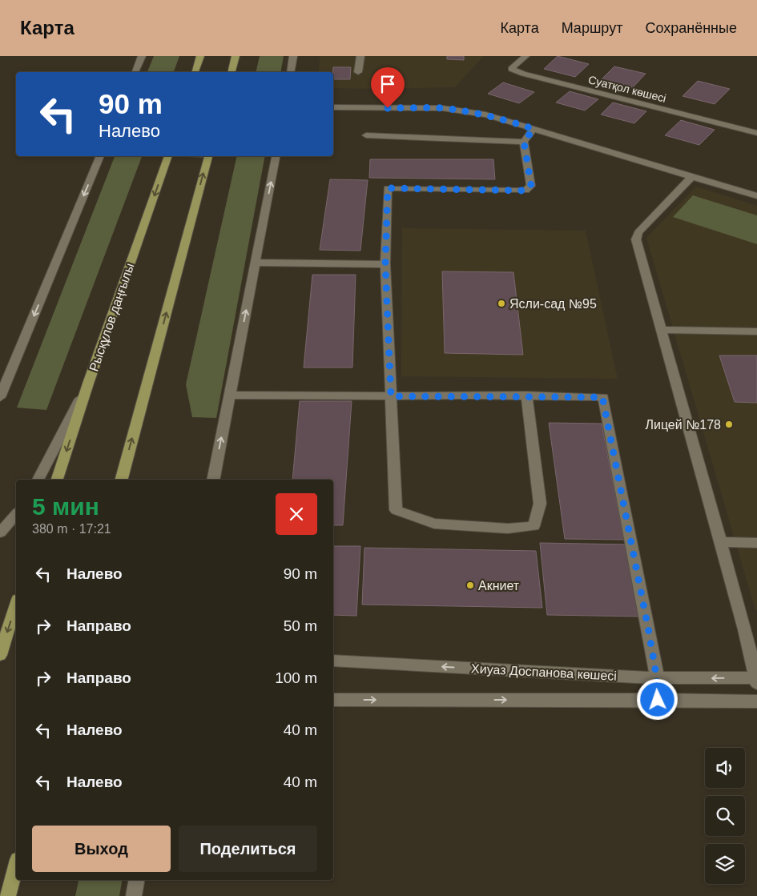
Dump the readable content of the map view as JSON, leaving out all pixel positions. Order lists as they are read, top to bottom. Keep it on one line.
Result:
{"streets":{"main road":["Рысқұлов даңғылы"],"street":["Суатқол көшесі","Хиуаз Доспанова көшесі"]},"places":["Ясли-сад №95","Лицей №178","Акниет"],"page":{"header":"Карта","nav":["Карта","Маршрут","Сохранённые"],"turn":["90 m","Налево"],"heading":["5 мин","380 m · 17:21"],"list":[{"name":"Налево","value":"90 m"},{"name":"Направо","value":"50 m"},{"name":"Направо","value":"100 m"},{"name":"Налево","value":"40 m"},{"name":"Налево","value":"40 m"}],"buttons":["Выход","Поделиться"]}}
